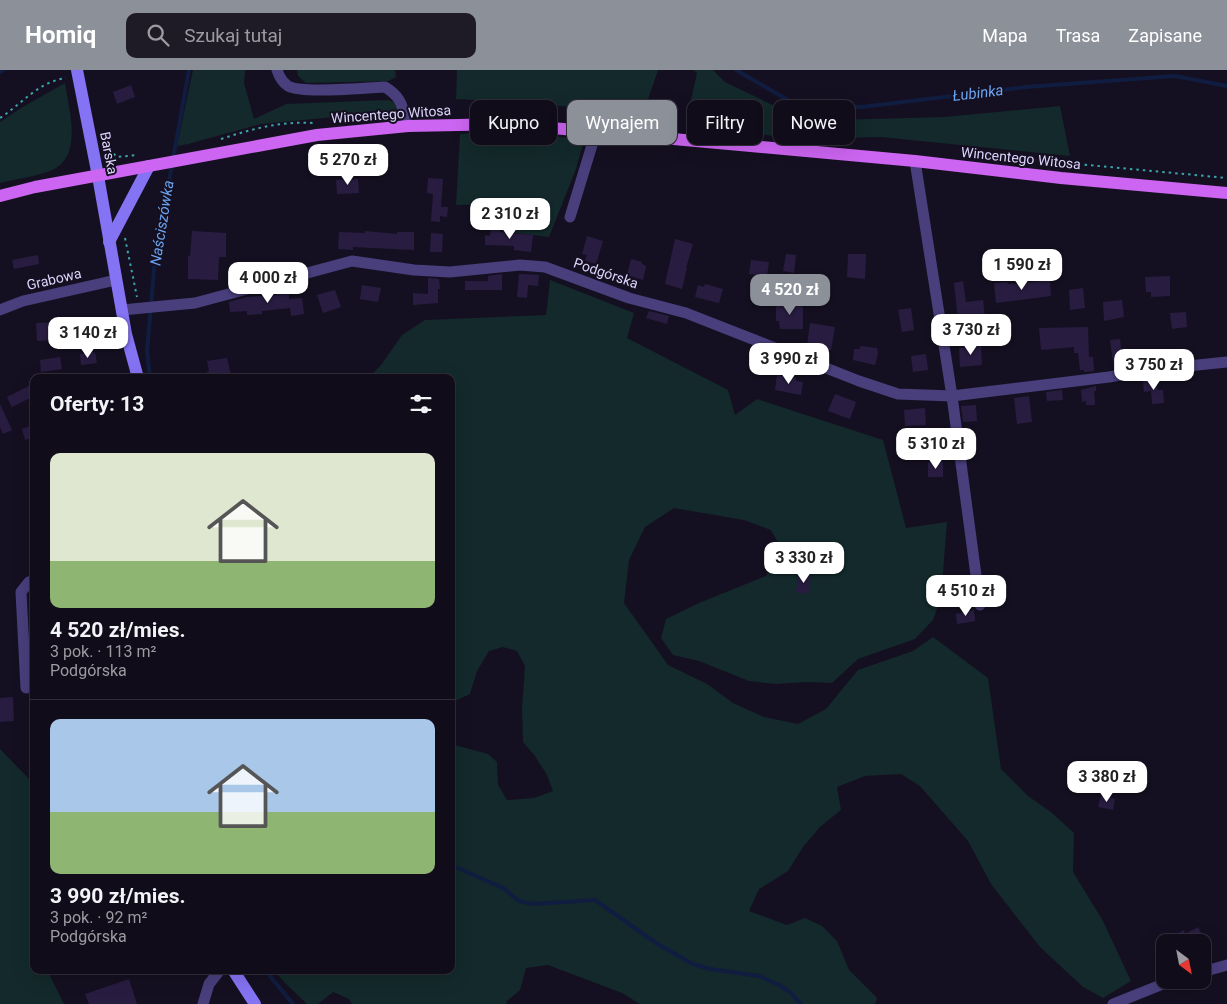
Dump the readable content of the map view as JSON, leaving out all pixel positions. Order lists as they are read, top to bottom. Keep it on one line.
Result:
{"streets":{"main road":["Wincentego Witosa"],"street":["Barska","Podgórska","Grabowa"]},"crossings":[["Wincentego Witosa","Barska"],["Barska","Podgórska"],["Barska","Grabowa"]],"water":["Łubinka","Naściszówka"],"north":"bottom right","page":{"header":"Homiq","search":"Szukaj tutaj","nav":["Mapa","Trasa","Zapisane"],"chip":["Kupno","Wynajem","Filtry","Nowe"],"price":["5 270 zł","2 310 zł","1 590 zł","4 000 zł","4 520 zł","3 730 zł","3 140 zł","3 990 zł","3 750 zł","5 310 zł","3 330 zł","4 510 zł","3 380 zł"],"heading":"Oferty: 13","list":[{"name":"4 520 zł/mies.","note":"3 pok. · 113 m² · Podgórska"},{"name":"3 990 zł/mies.","note":"3 pok. · 92 m² · Podgórska"}]}}
